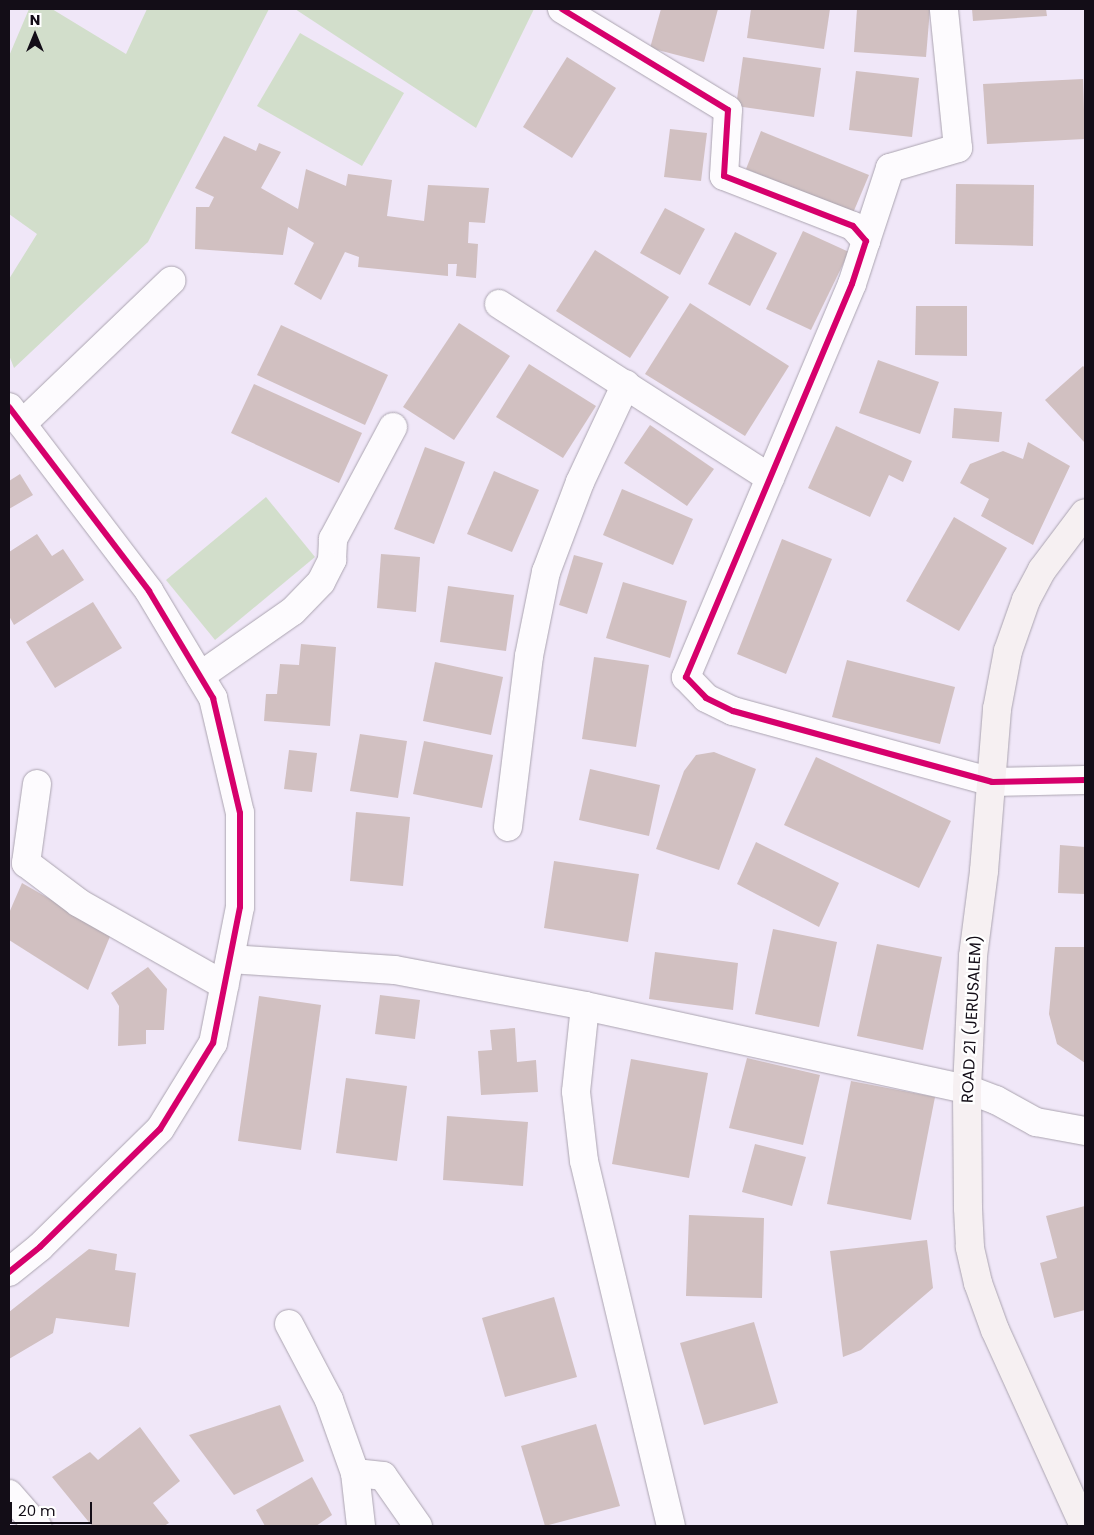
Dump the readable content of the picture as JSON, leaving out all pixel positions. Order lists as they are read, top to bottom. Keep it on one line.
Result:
{"streets":{"main road":["ROAD 21 (JERUSALEM)"]},"scale_bar":"20 m","north":"top"}
